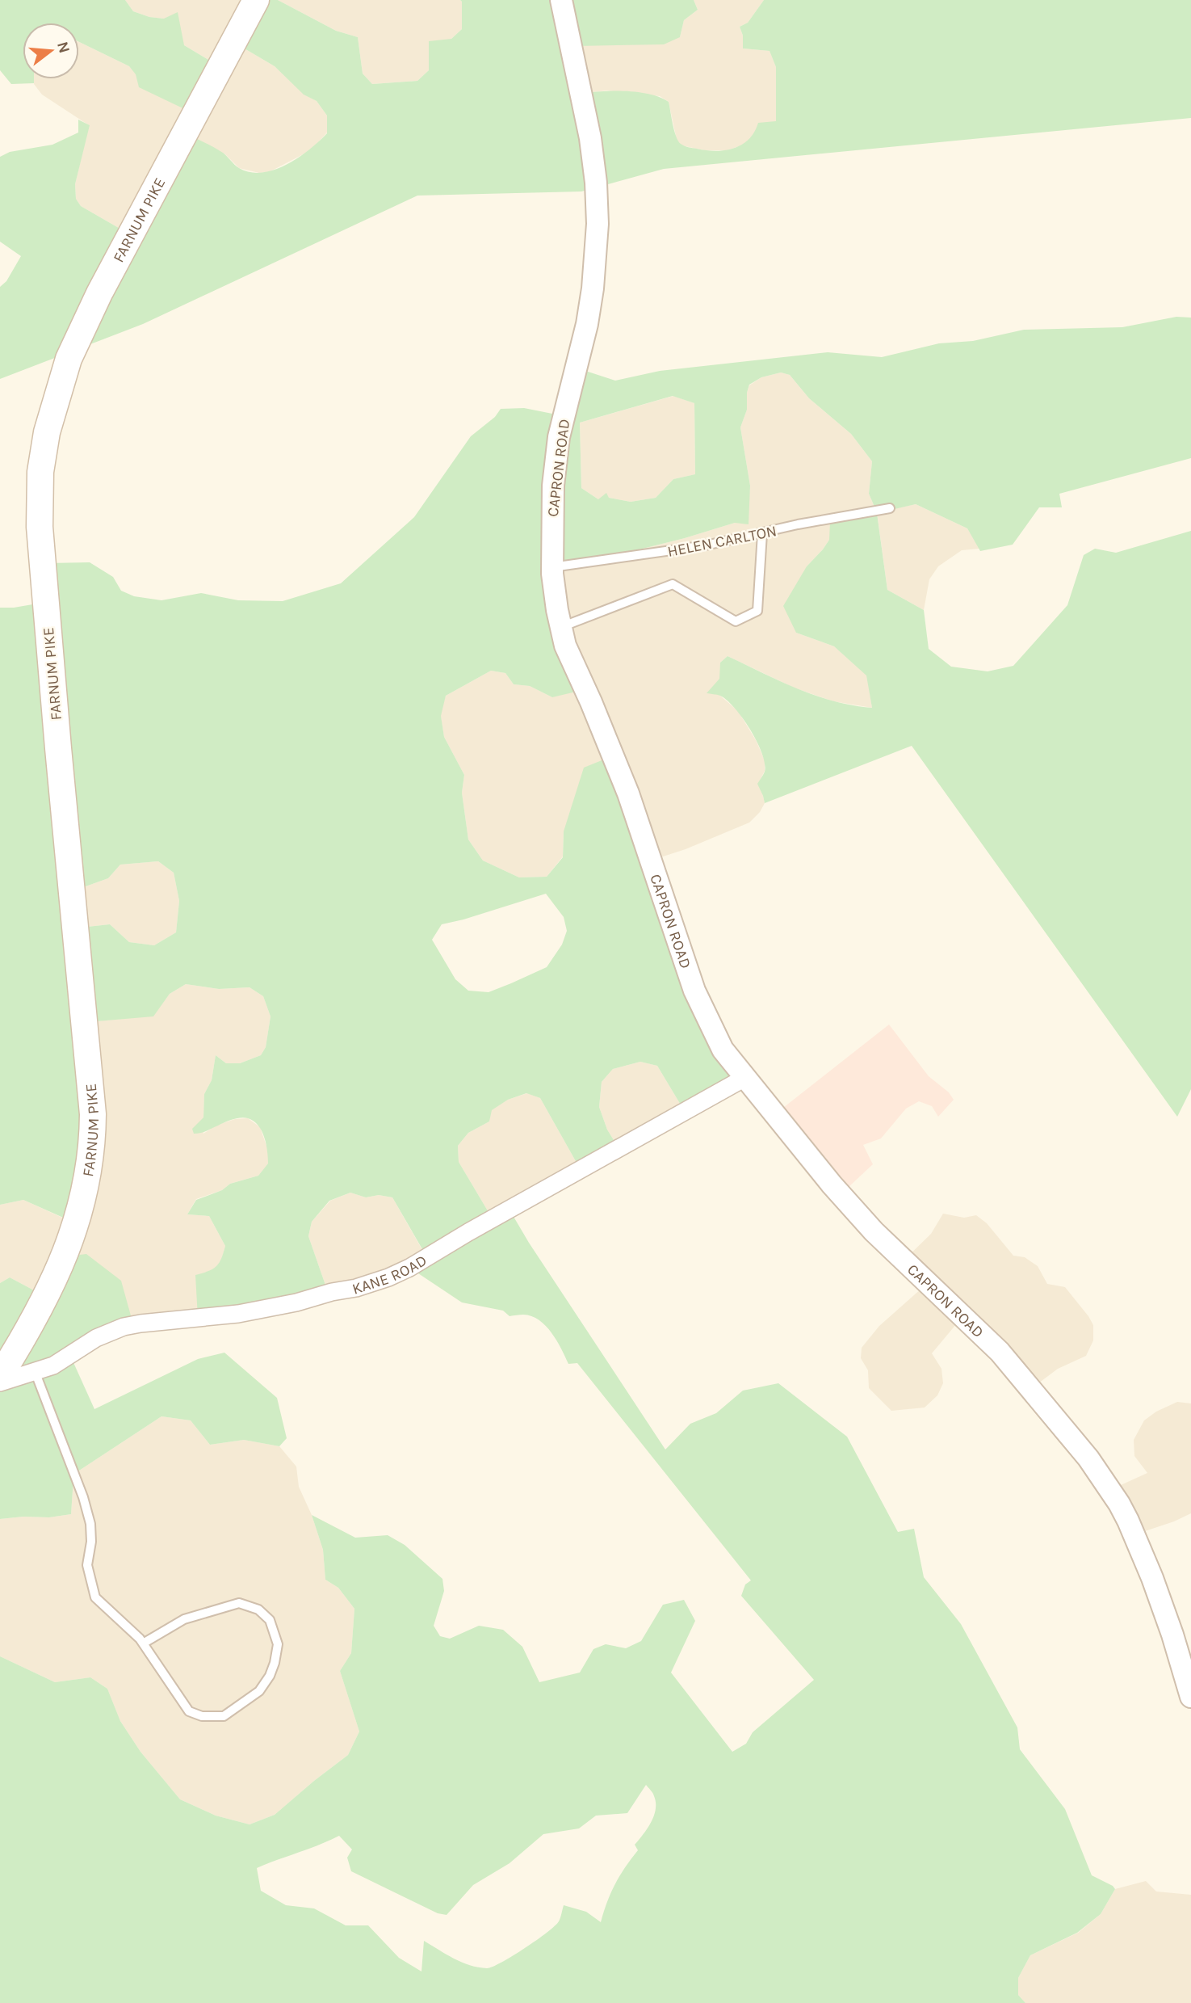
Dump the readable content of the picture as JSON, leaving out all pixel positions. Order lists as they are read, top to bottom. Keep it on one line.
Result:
{"streets":{"main road":["FARNUM PIKE"],"street":["CAPRON ROAD","KANE ROAD"],"lane":["HELEN CARLTON"]},"crossings":[["CAPRON ROAD","HELEN CARLTON"],["CAPRON ROAD","KANE ROAD"]],"north":"right"}
